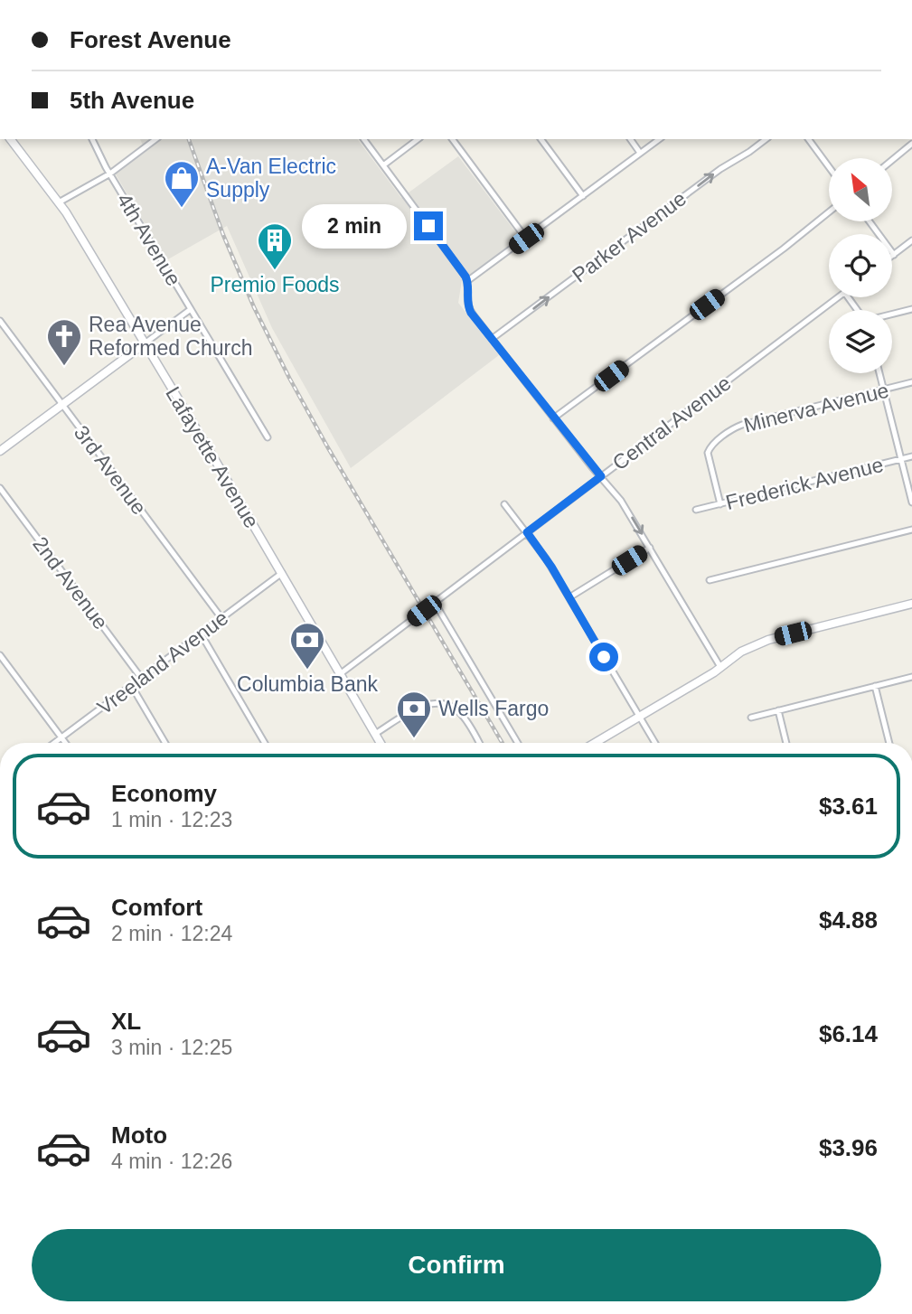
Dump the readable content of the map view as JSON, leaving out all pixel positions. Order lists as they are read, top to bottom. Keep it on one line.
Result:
{"streets":{"street":["Parker Avenue","4th Avenue","Minerva Avenue","Central Avenue","Lafayette Avenue","3rd Avenue","Frederick Avenue","2nd Avenue","Vreeland Avenue"]},"crossings":[["Minerva Avenue","Frederick Avenue"],["Central Avenue","Lafayette Avenue"],["Lafayette Avenue","Vreeland Avenue"],["3rd Avenue","Vreeland Avenue"],["2nd Avenue","Vreeland Avenue"]],"one_way":["Parker Avenue"],"places":{"shop":["A-Van Electric Supply"],"building":["Premio Foods"],"church":["Rea Avenue Reformed Church"],"bank":["Columbia Bank","Wells Fargo"]},"north":"top left","page":{"banner":["Forest Avenue","5th Avenue"],"bubble":"2 min","list":[{"name":"Economy","note":"1 min · 12:23","value":"$3.61"},{"name":"Comfort","note":"2 min · 12:24","value":"$4.88"},{"name":"XL","note":"3 min · 12:25","value":"$6.14"},{"name":"Moto","note":"4 min · 12:26","value":"$3.96"}],"buttons":"Confirm"}}
